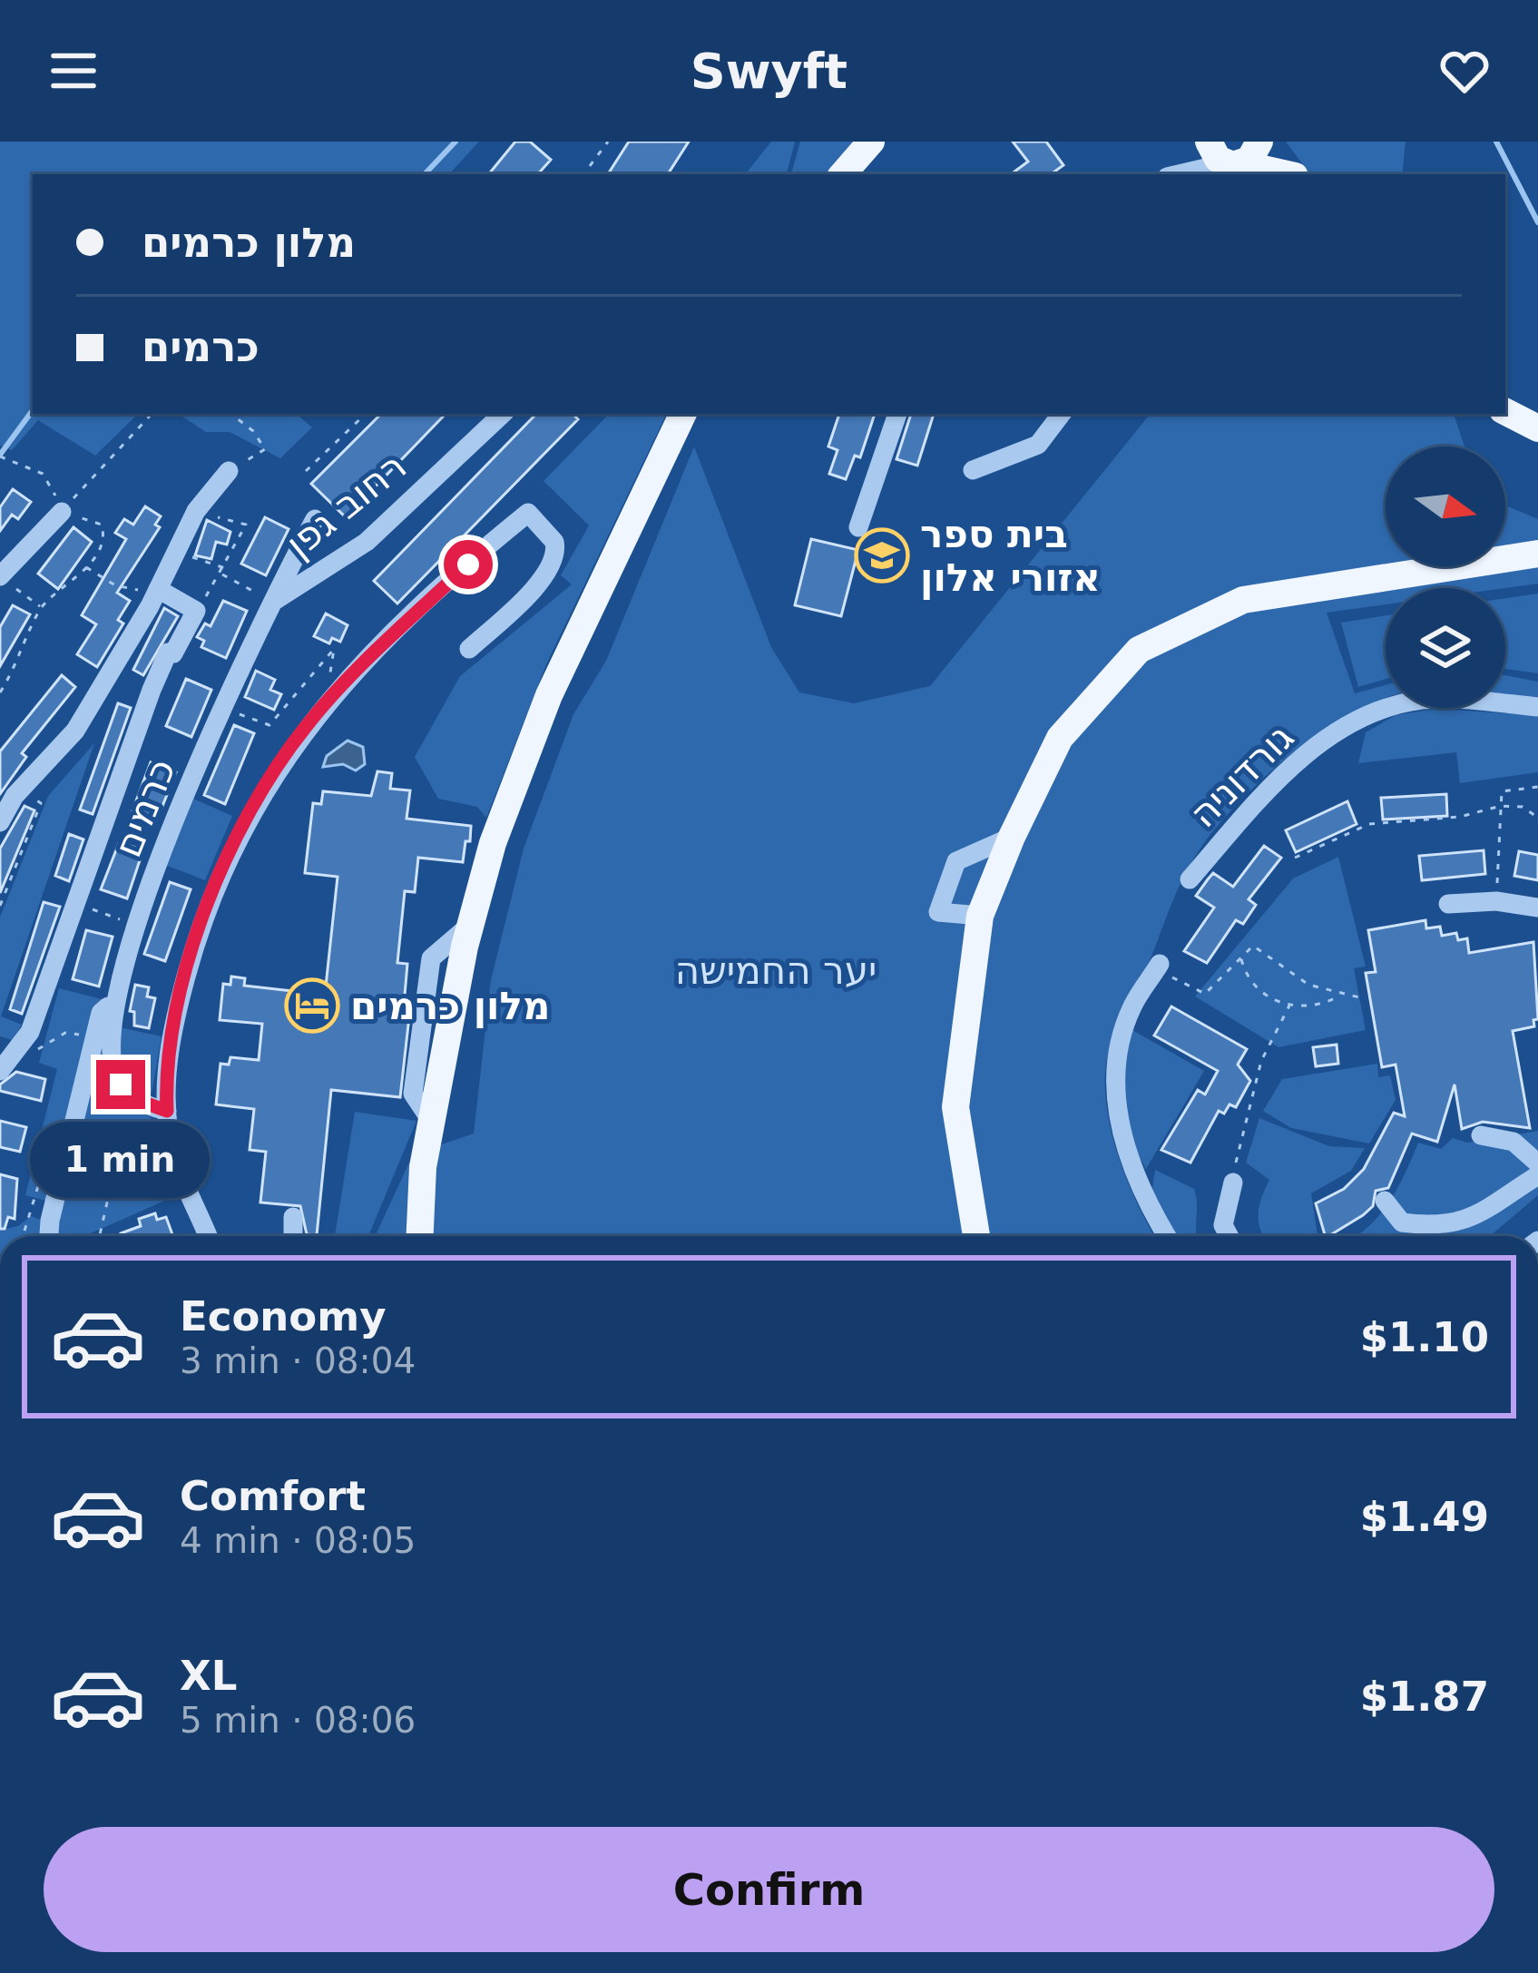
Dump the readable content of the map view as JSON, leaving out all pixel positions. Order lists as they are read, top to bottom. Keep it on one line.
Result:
{"streets":{"street":["רחוב גפן","גורדוניה","כרמים"]},"crossings":[["רחוב גפן","כרמים"]],"parks":["יער החמישה"],"places":{"school or university":["בית ספר אזורי אלון"],"hotel":["מלון כרמים"]},"north":"right","page":{"header":"Swyft","banner":["מלון כרמים","כרמים"],"bubble":"1 min","list":[{"name":"Economy","note":"3 min · 08:04","value":"$1.10"},{"name":"Comfort","note":"4 min · 08:05","value":"$1.49"},{"name":"XL","note":"5 min · 08:06","value":"$1.87"}],"buttons":"Confirm"}}
